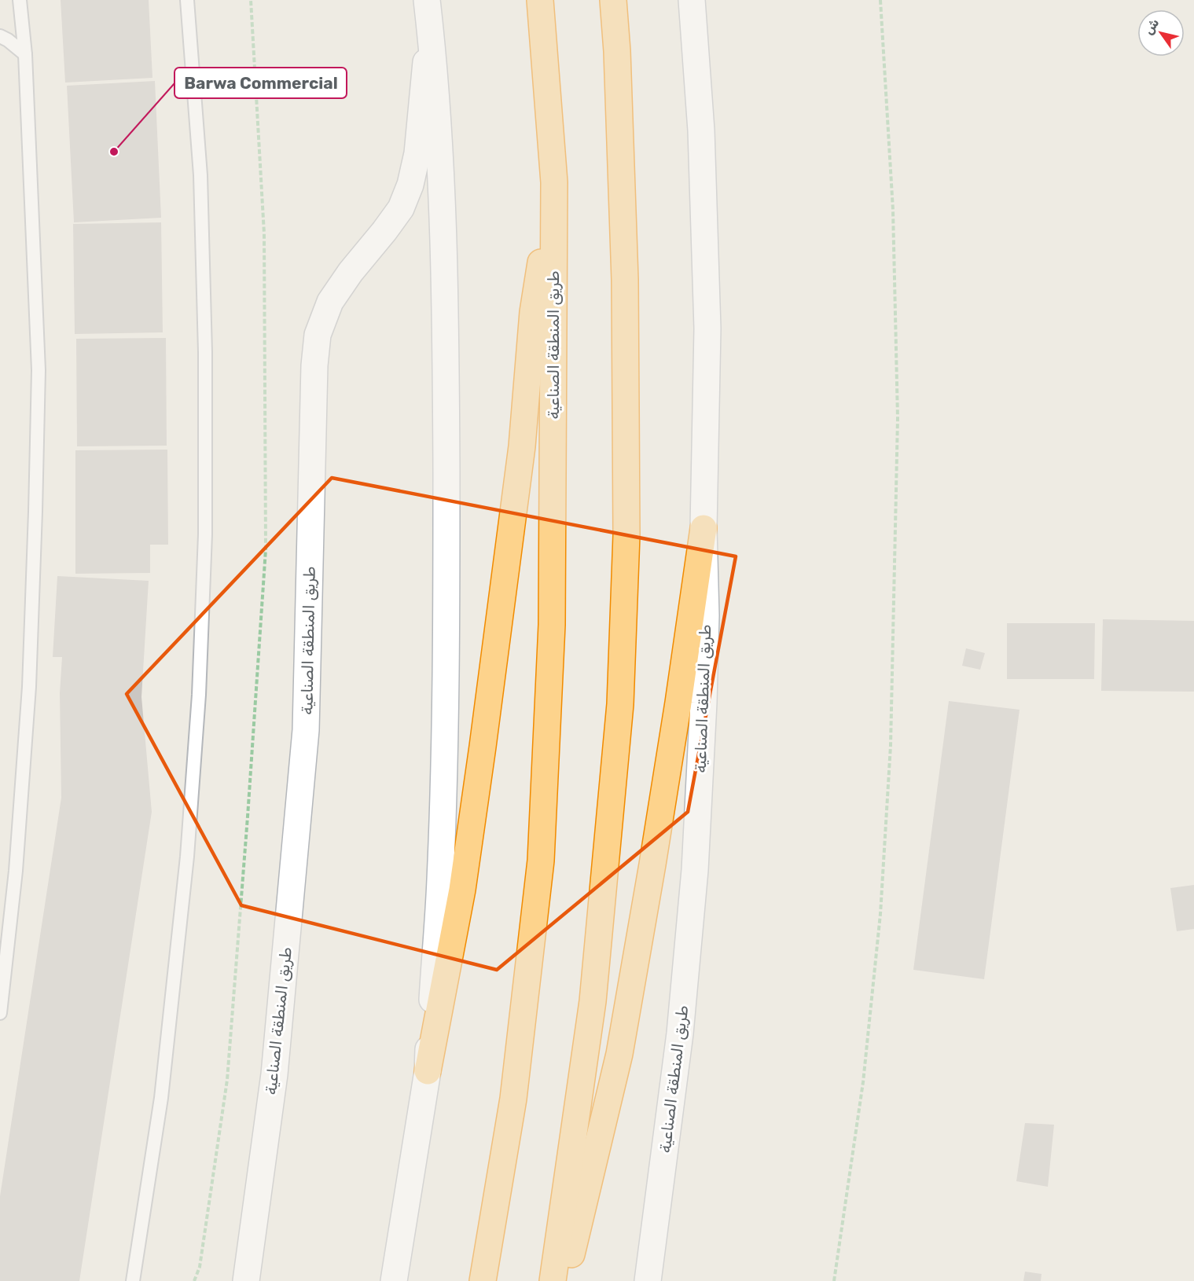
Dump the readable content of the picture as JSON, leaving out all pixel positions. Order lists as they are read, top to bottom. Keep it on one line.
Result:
{"streets":{"highway":["طريق المنطقة الصناعية"]},"places":["Barwa Commercial"],"north":"top left"}
